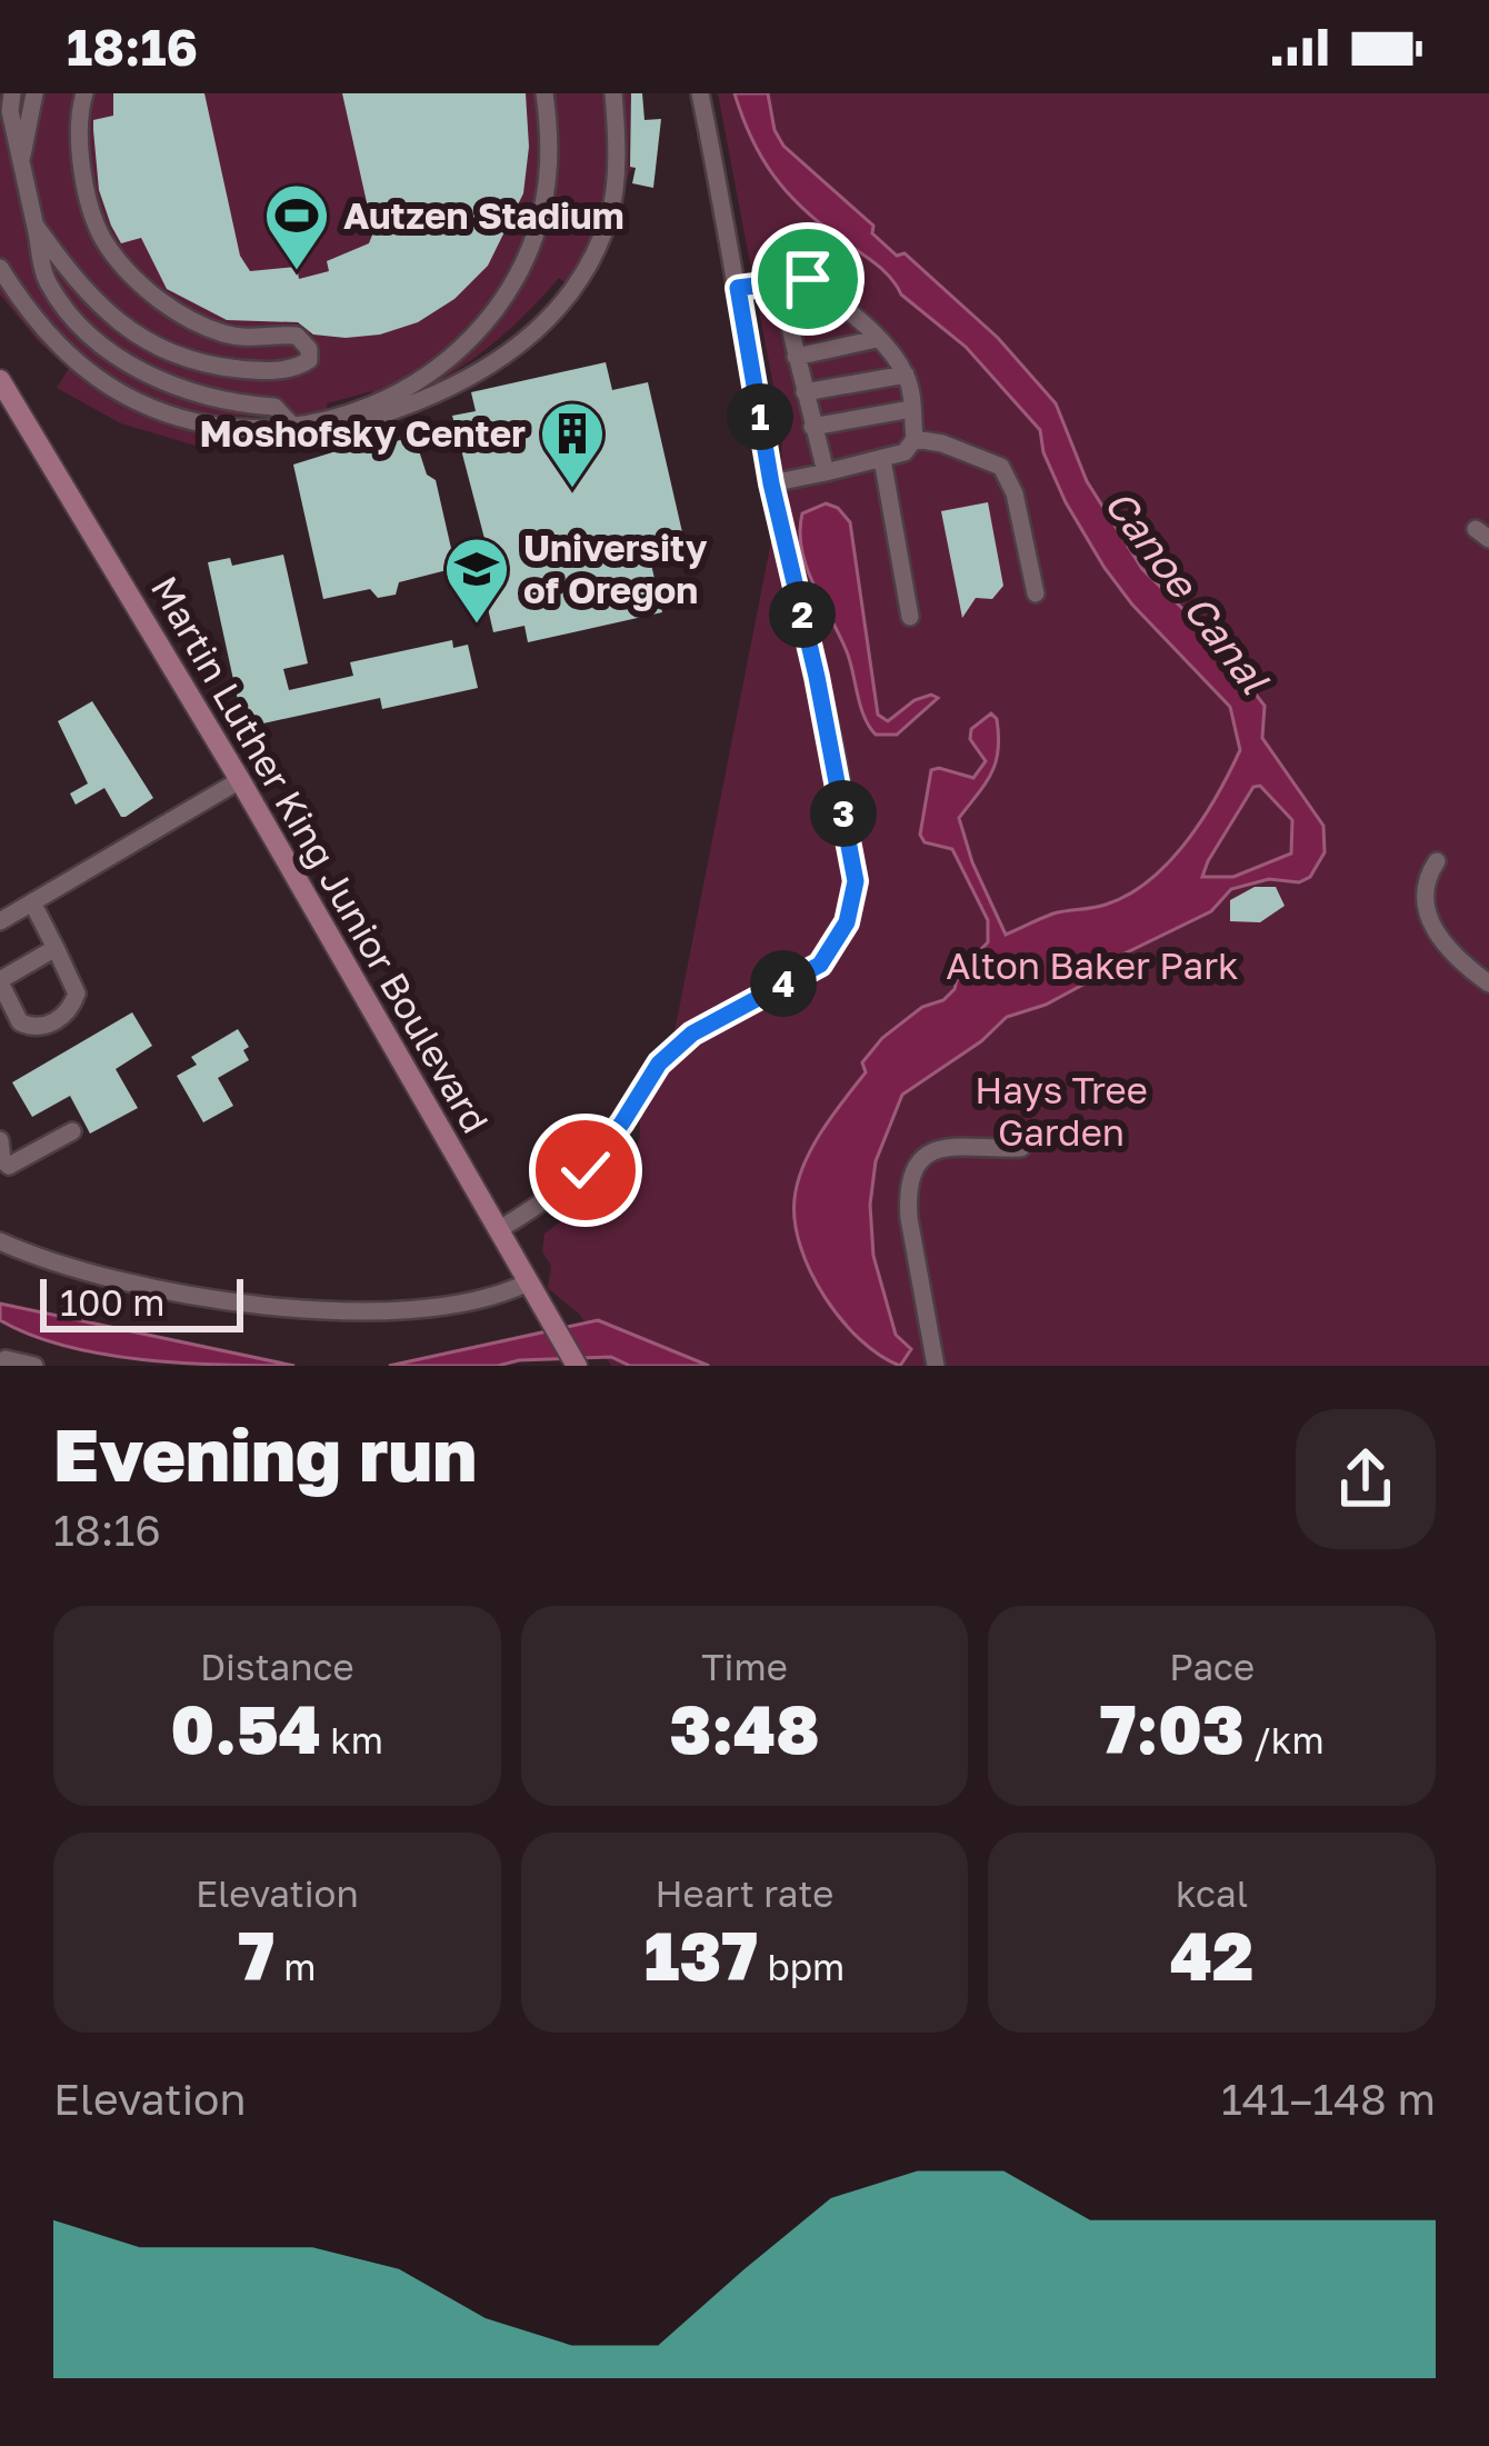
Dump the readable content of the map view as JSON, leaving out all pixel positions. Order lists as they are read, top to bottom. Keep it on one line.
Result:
{"streets":{"main road":["Martin Luther King Junior Boulevard"]},"water":["Canoe Canal"],"parks":["Alton Baker Park","Hays Tree Garden"],"places":{"sports":["Autzen Stadium"],"building":["Moshofsky Center"],"school or university":["University of Oregon"]},"scale_bar":"100 m","page":{"status":"18:16","pins":["1","2","3","4"],"scale":"100 m","heading":["Evening run","18:16"],"stats":[["Distance","0.54 km"],["Time","3:48"],["Pace","7:03 /km"],["Elevation","7 m"],["Heart rate","137 bpm"],["kcal","42"]],"chart":["Elevation","141–148 m"]}}
